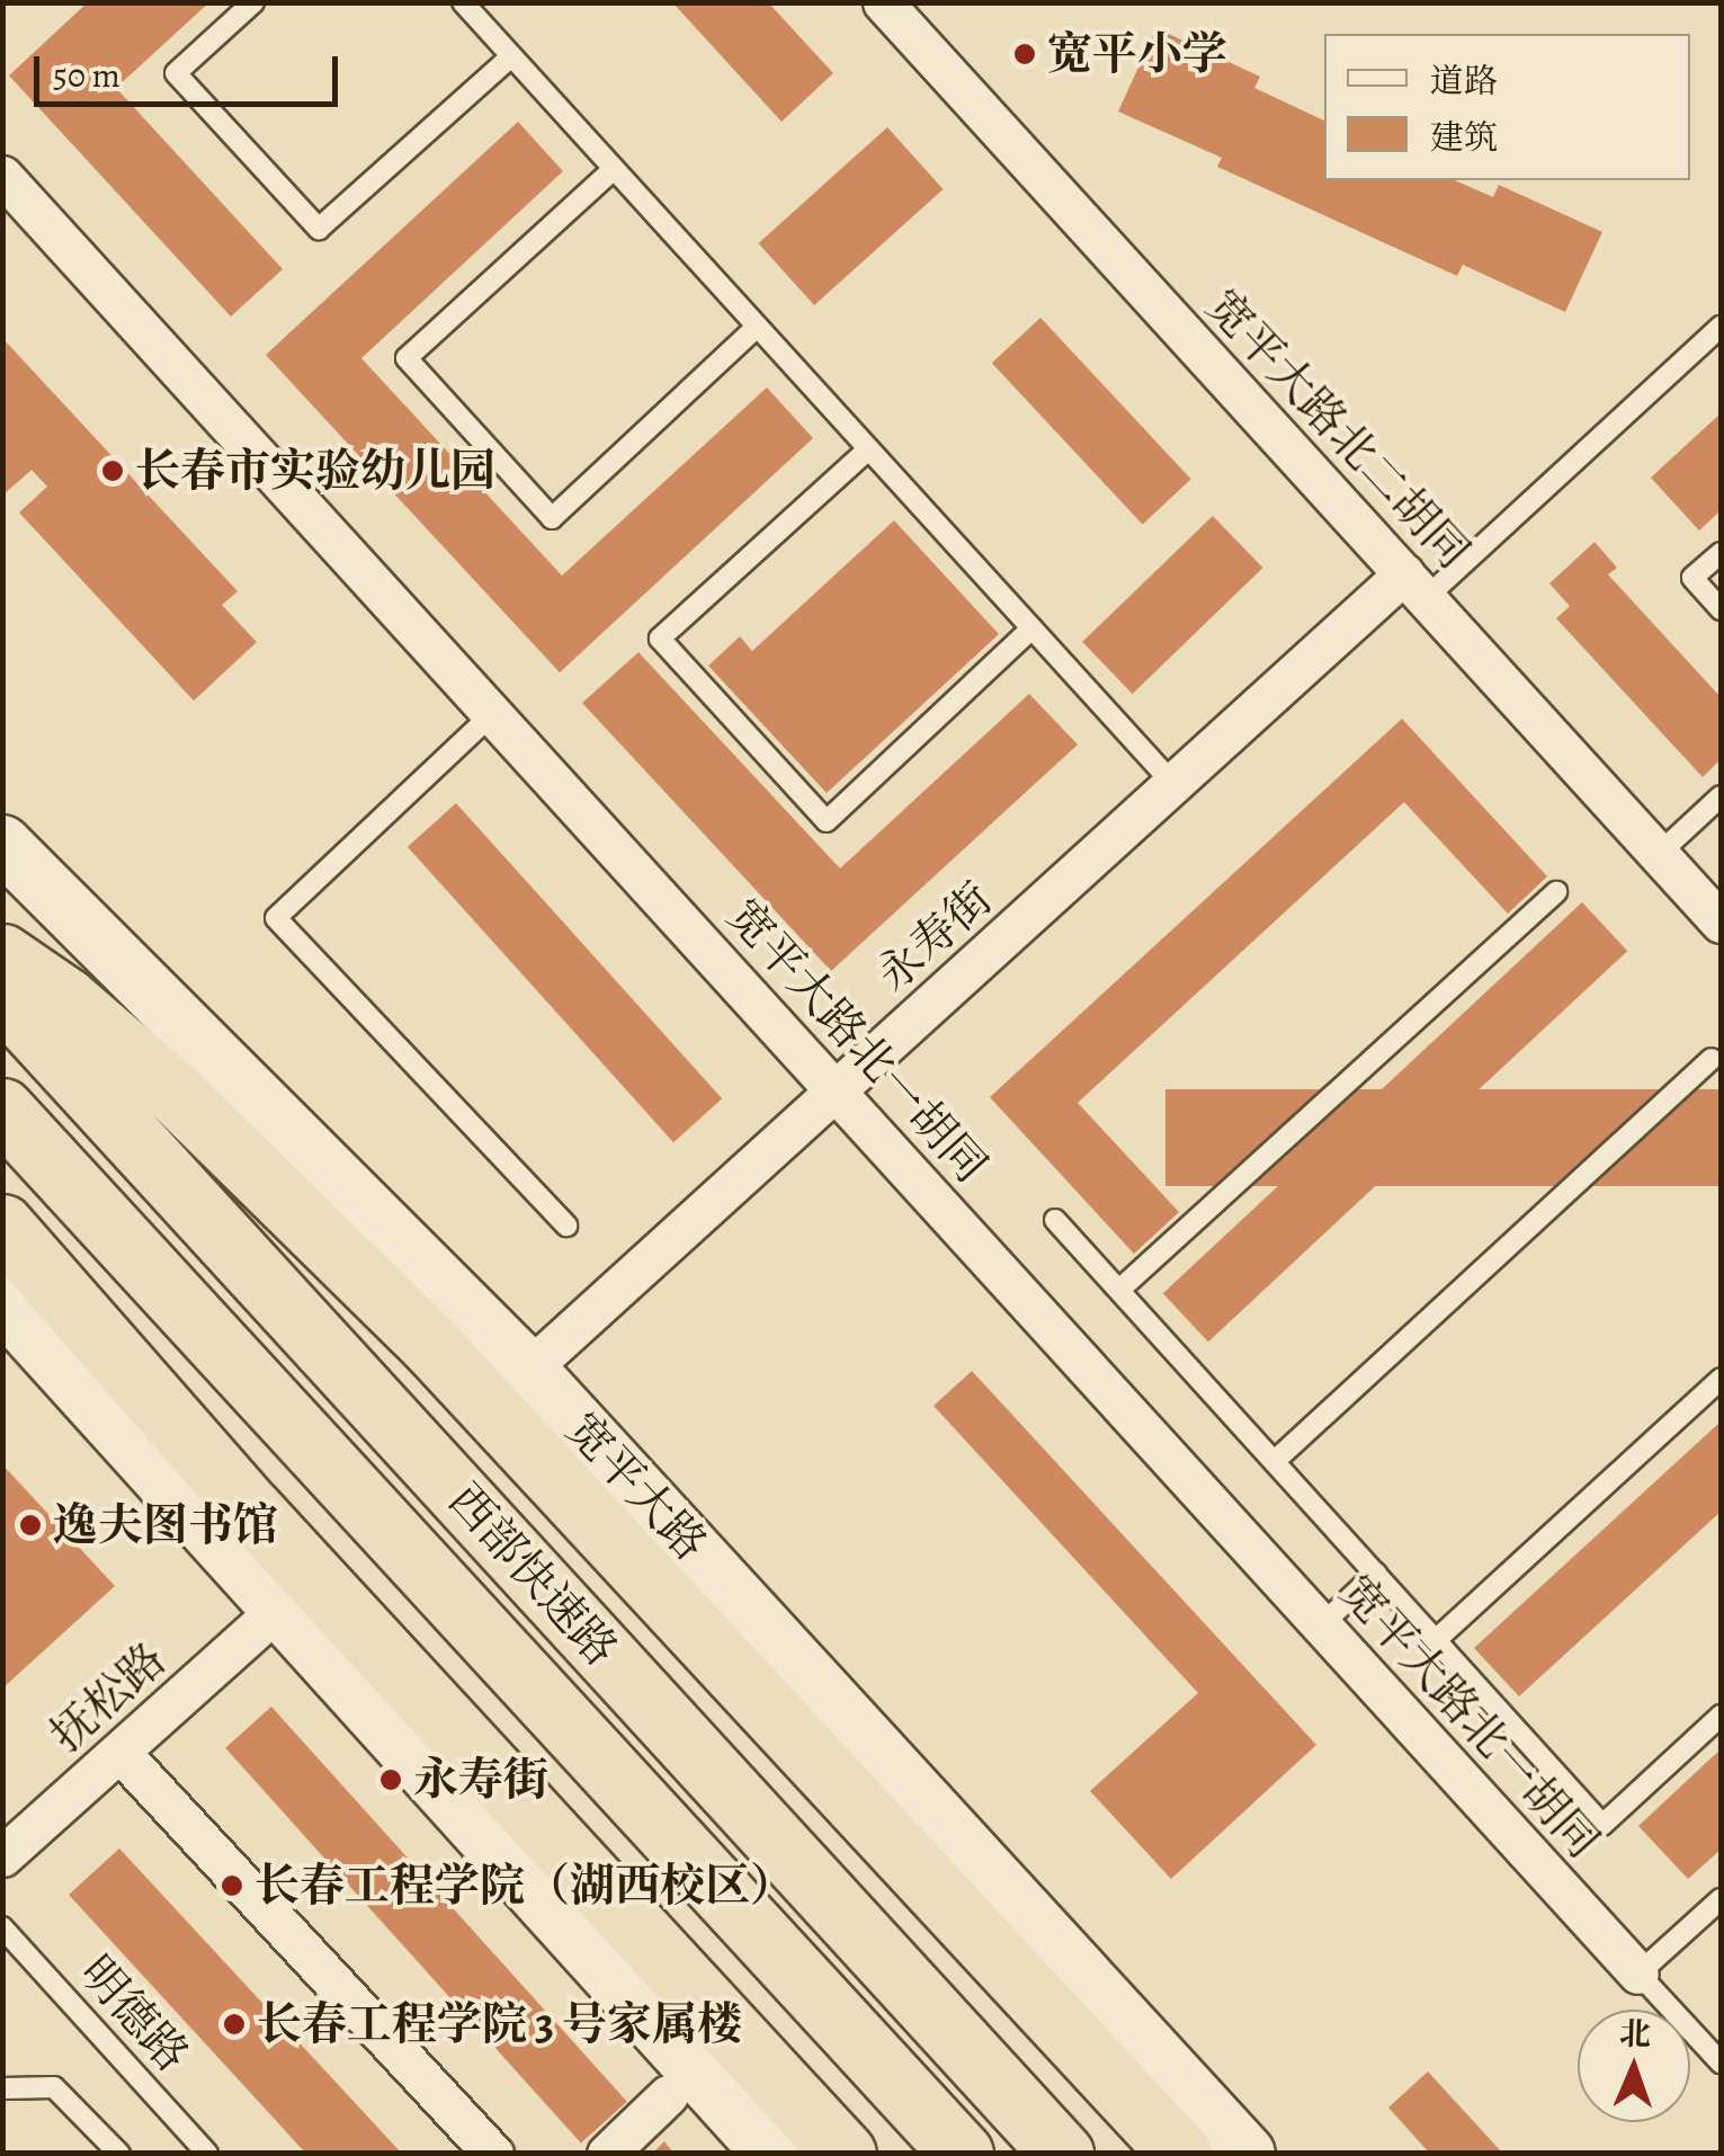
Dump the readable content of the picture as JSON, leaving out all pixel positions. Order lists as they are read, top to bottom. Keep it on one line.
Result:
{"streets":{"highway":["西部快速路"],"main road":["宽平大路"],"street":["宽平大路北二胡同","永寿街","宽平大路北一胡同","抚松路"],"lane":["明德路"]},"crossings":[["宽平大路北二胡同","永寿街"],["永寿街","宽平大路北一胡同"],["永寿街","宽平大路"]],"places":["宽平小学","长春市实验幼儿园","逸夫图书馆","永寿街","长春工程学院（湖西校区）","长春工程学院 3 号家属楼"],"legend":["道路","建筑"],"scale_bar":"50 m","north":"top"}
